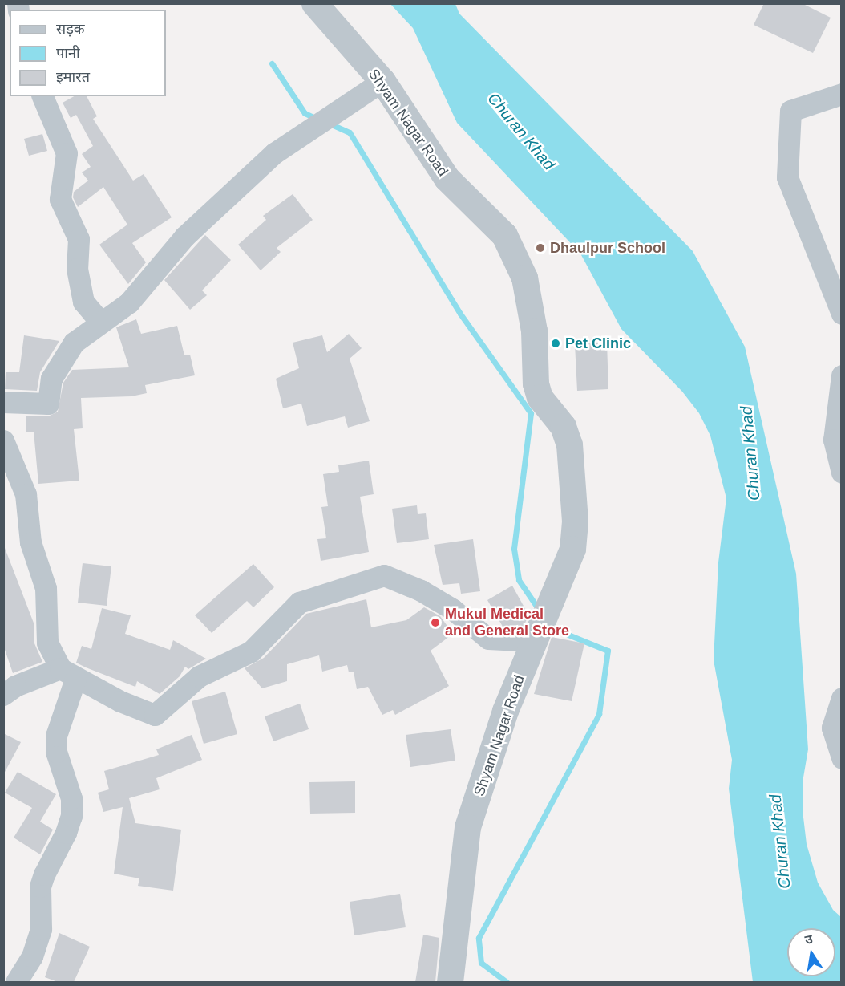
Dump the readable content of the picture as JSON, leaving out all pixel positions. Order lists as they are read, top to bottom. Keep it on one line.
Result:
{"streets":{"street":["Shyam Nagar Road"]},"water":["Churan Khad"],"places":["Dhaulpur School","Pet Clinic","Mukul Medical and General Store"],"legend":["सड़क","पानी","इमारत"],"north":"top"}
